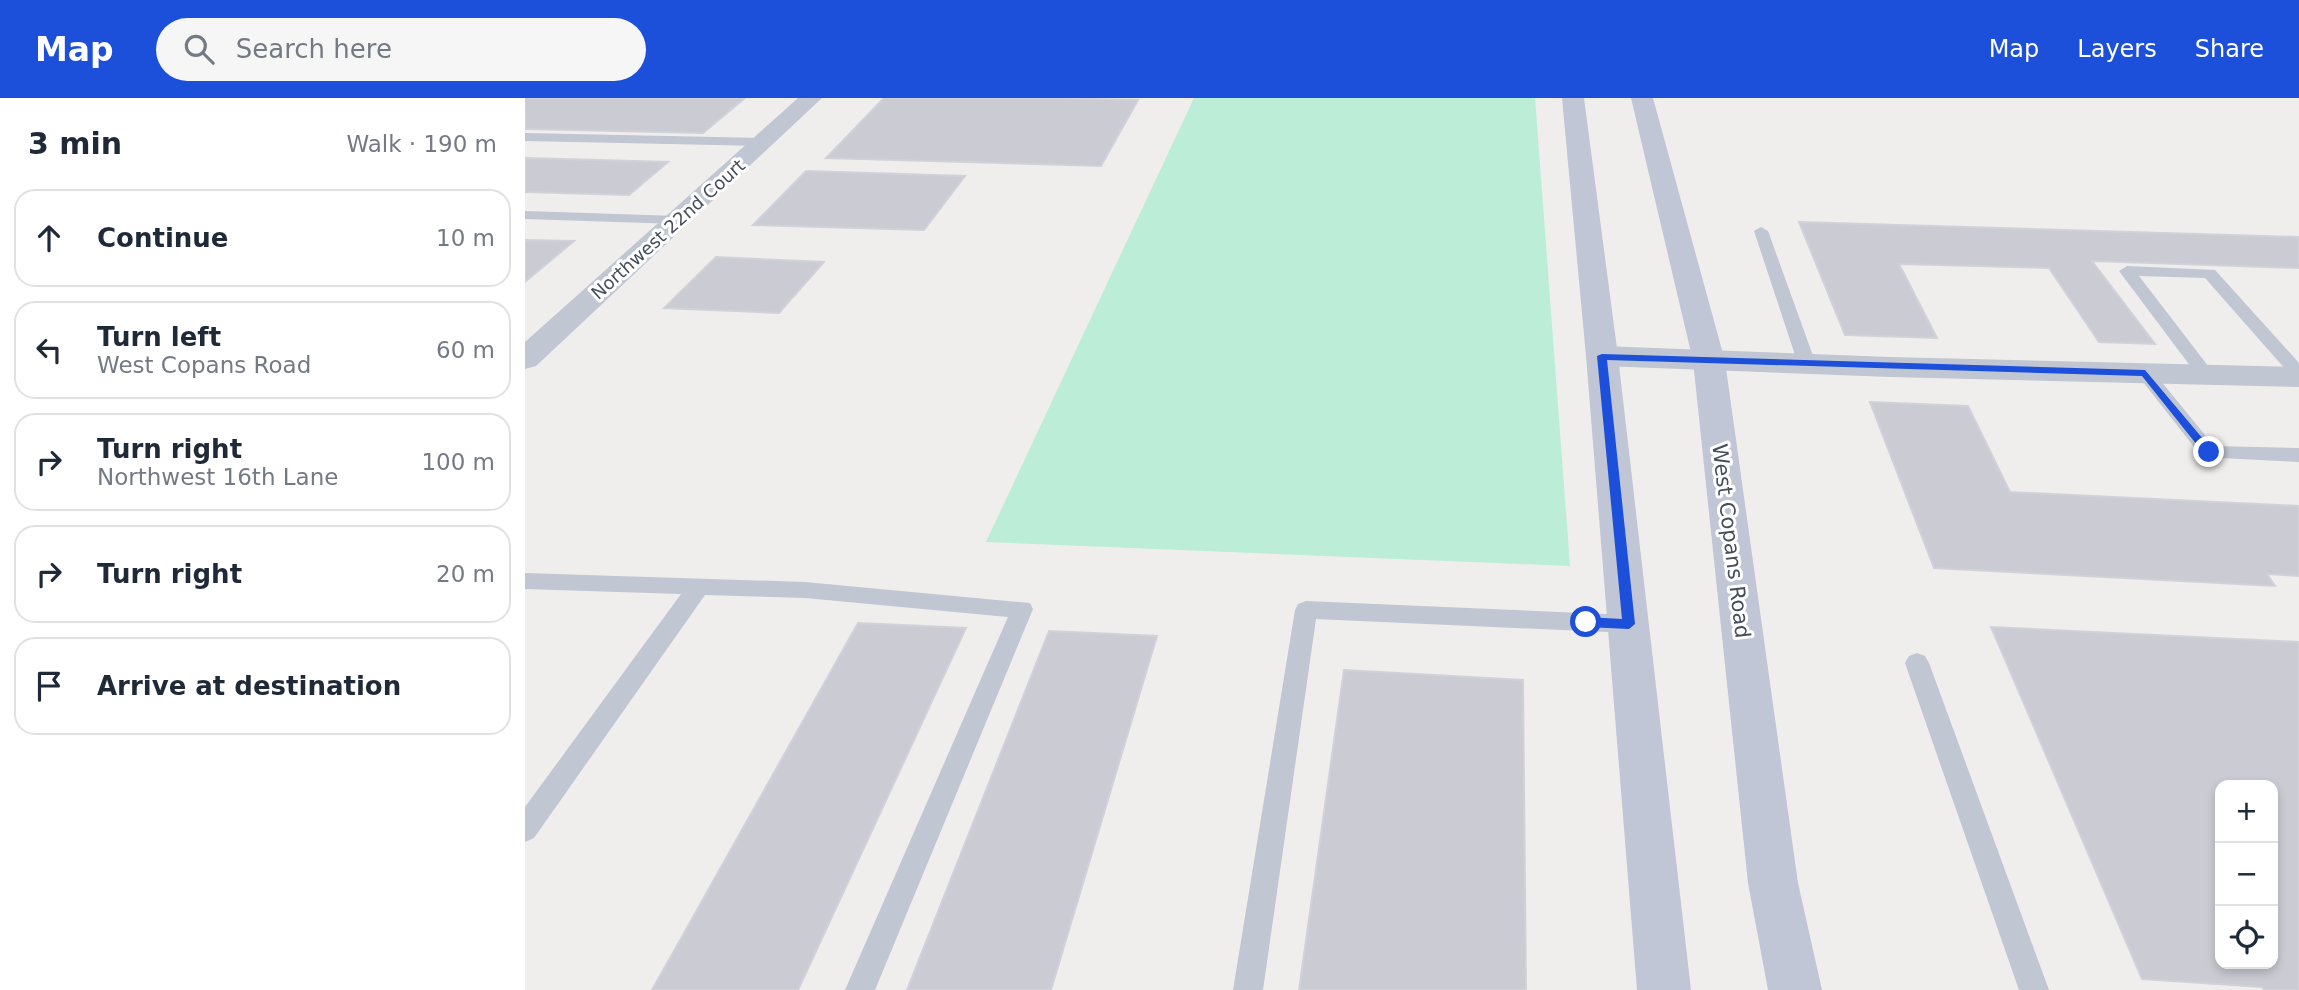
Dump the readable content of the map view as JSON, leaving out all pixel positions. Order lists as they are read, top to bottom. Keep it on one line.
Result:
{"streets":{"main road":["West Copans Road"],"street":["Northwest 22nd Court"]},"page":{"header":"Map","search":"Search here","nav":["Map","Layers","Share"],"heading":["3 min","Walk · 190 m"],"list":[["Continue","10 m"],["Turn left","West Copans Road","60 m"],["Turn right","Northwest 16th Lane","100 m"],["Turn right","20 m"],"Arrive at destination"],"map_buttons":["+","−"]}}
